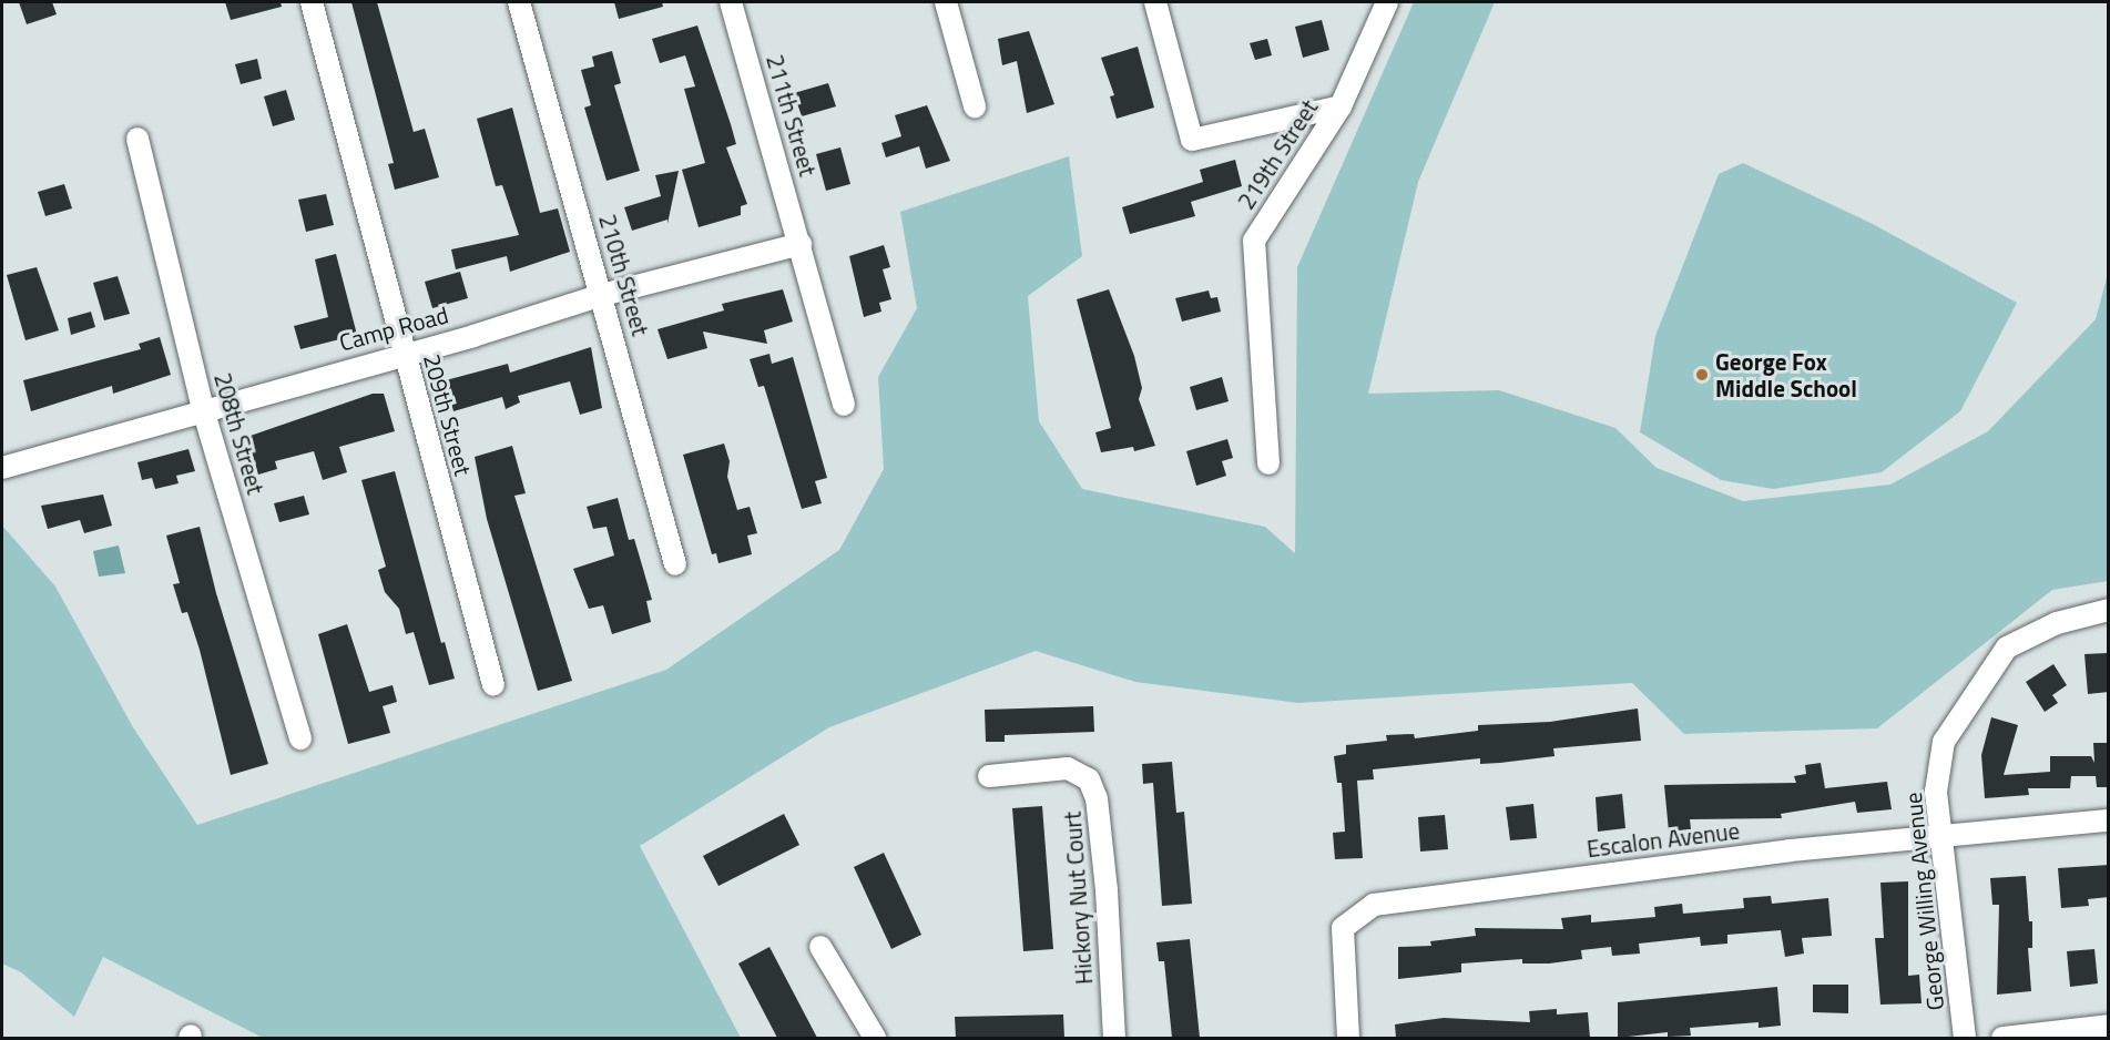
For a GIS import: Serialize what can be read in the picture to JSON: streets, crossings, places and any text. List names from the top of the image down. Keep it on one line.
{"streets":{"street":["211th Street","219th Street","210th Street","Camp Road","209th Street","208th Street","Escalon Avenue","Hickory Nut Court","George Willing Avenue"]},"crossings":[["211th Street","Camp Road"],["210th Street","Camp Road"],["Camp Road","209th Street"],["Camp Road","208th Street"],["Escalon Avenue","George Willing Avenue"]],"places":["George Fox Middle School"]}
